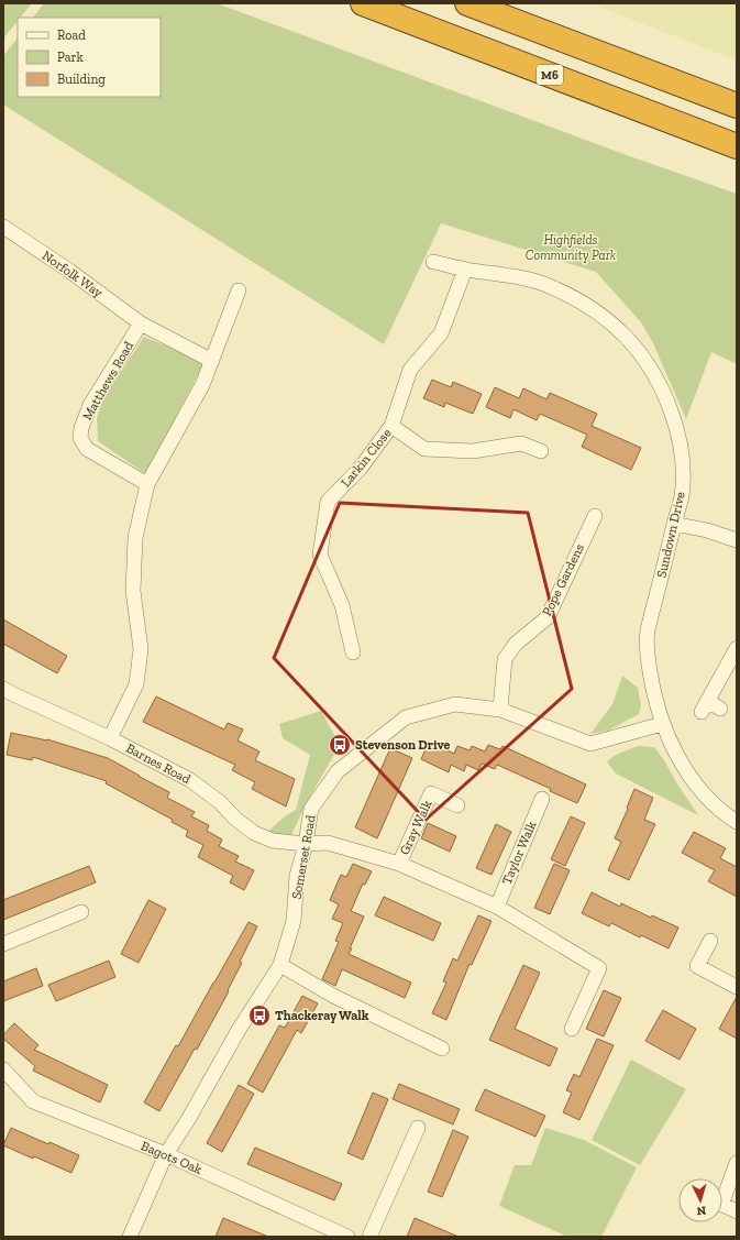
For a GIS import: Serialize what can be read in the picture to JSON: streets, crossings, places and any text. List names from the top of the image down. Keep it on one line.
{"streets":{"highway":["M6"],"street":["Norfolk Way","Matthews Road","Larkin Close","Sundown Drive","Pope Gardens","Barnes Road","Gray Walk","Taylor Walk","Somerset Road","Bagots Oak"]},"crossings":[["Norfolk Way","Matthews Road"],["Larkin Close","Sundown Drive"],["Sundown Drive","Somerset Road"],["Pope Gardens","Somerset Road"],["Barnes Road","Somerset Road"],["Somerset Road","Bagots Oak"]],"parks":["Highfields Community Park"],"places":{"bus stop":["Stevenson Drive","Thackeray Walk"]},"legend":["Road","Park","Building"],"north":"bottom"}
